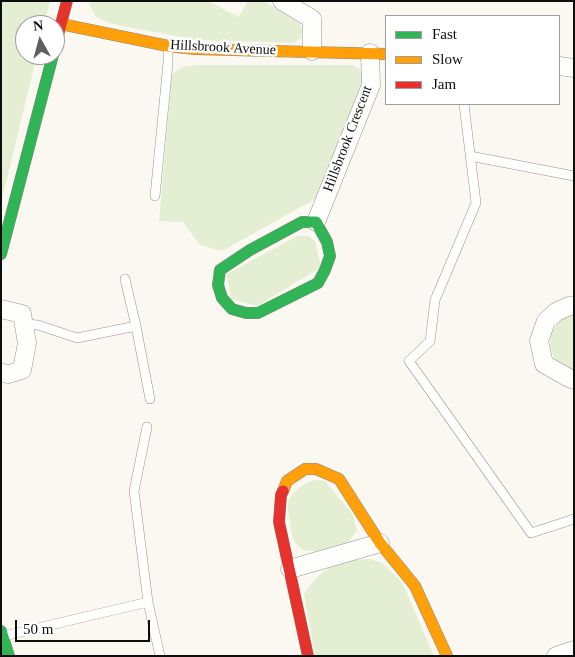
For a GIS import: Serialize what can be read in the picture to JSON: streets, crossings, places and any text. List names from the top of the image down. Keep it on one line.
{"streets":{"street":["Hillsbrook Avenue","Hillsbrook Crescent"]},"crossings":[["Hillsbrook Avenue","Hillsbrook Crescent"]],"legend":["Fast","Slow","Jam"],"scale_bar":"50 m","north":"top"}
